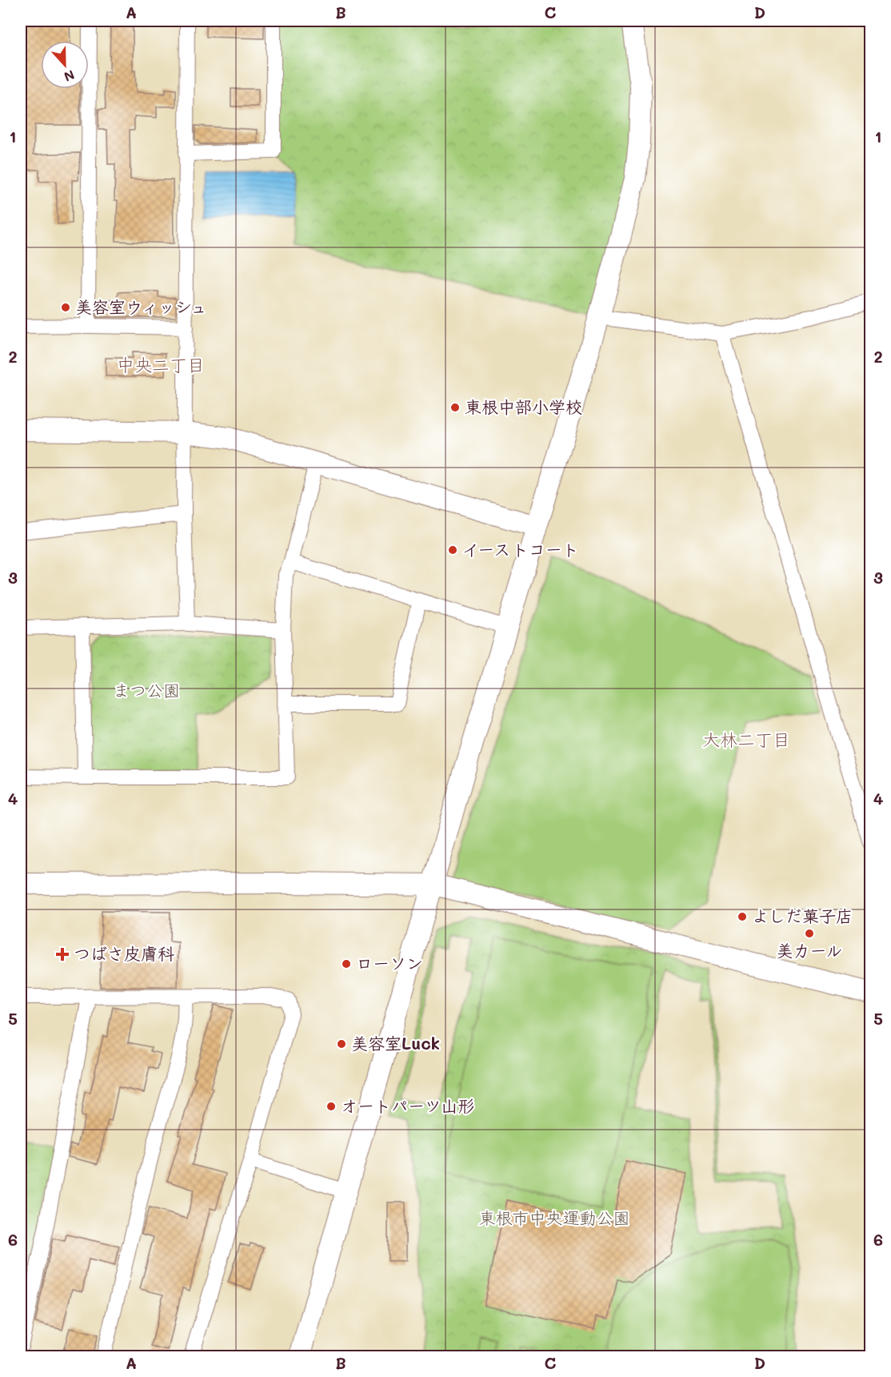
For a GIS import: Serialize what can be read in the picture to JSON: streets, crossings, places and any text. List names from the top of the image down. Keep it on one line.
{"districts":["中央二丁目","大林二丁目"],"parks":["まつ公園","東根市中央運動公園"],"places":{"other":["美容室ウィッシュ","東根中部小学校","イーストコート","よしだ菓子店","美カール","ローソン","美容室Luck","オートパーツ山形"],"health":["つばさ皮膚科"]},"north":"bottom","grid":{"columns":["A","B","C","D"],"rows":["1","2","3","4","5","6"]}}
